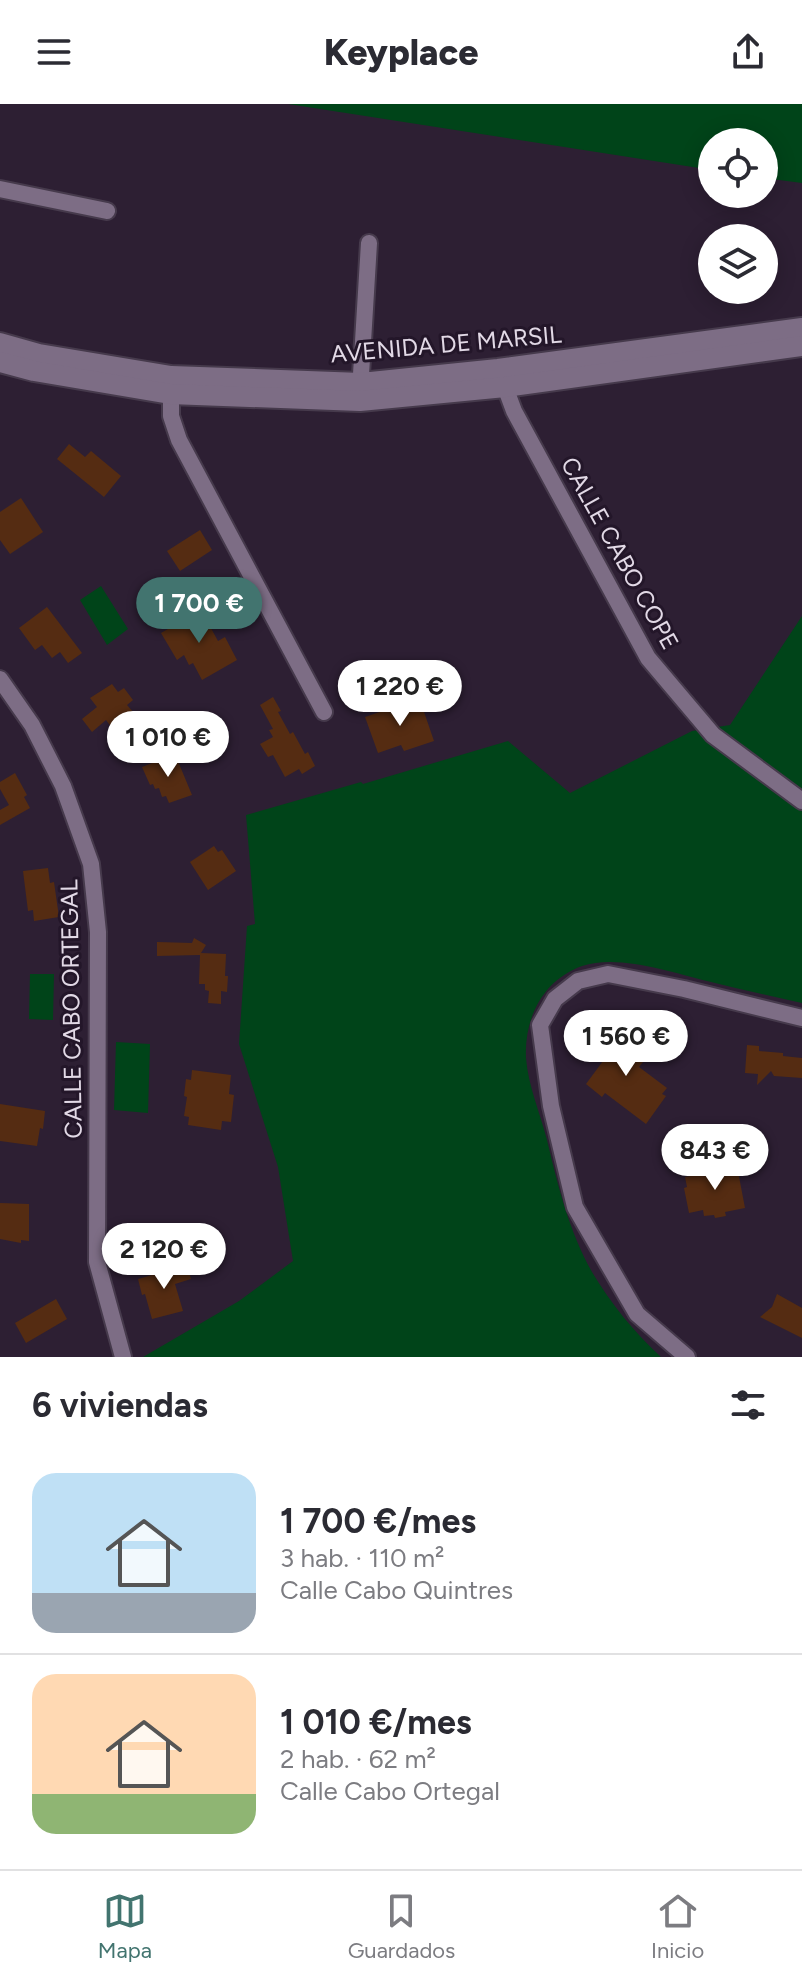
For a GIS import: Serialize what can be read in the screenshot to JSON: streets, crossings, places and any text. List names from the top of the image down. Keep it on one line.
{"streets":{"street":["AVENIDA DE MARSIL","CALLE CABO COPE","CALLE CABO ORTEGAL"]},"crossings":[["AVENIDA DE MARSIL","CALLE CABO COPE"]],"page":{"header":"Keyplace","price":["1 700 €","1 220 €","1 010 €","1 560 €","843 €","2 120 €"],"heading":"6 viviendas","list":[{"name":"1 700 €/mes","note":"3 hab. · 110 m² · Calle Cabo Quintres"},{"name":"1 010 €/mes","note":"2 hab. · 62 m² · Calle Cabo Ortegal"}],"tabs":["Mapa","Guardados","Inicio"]}}
